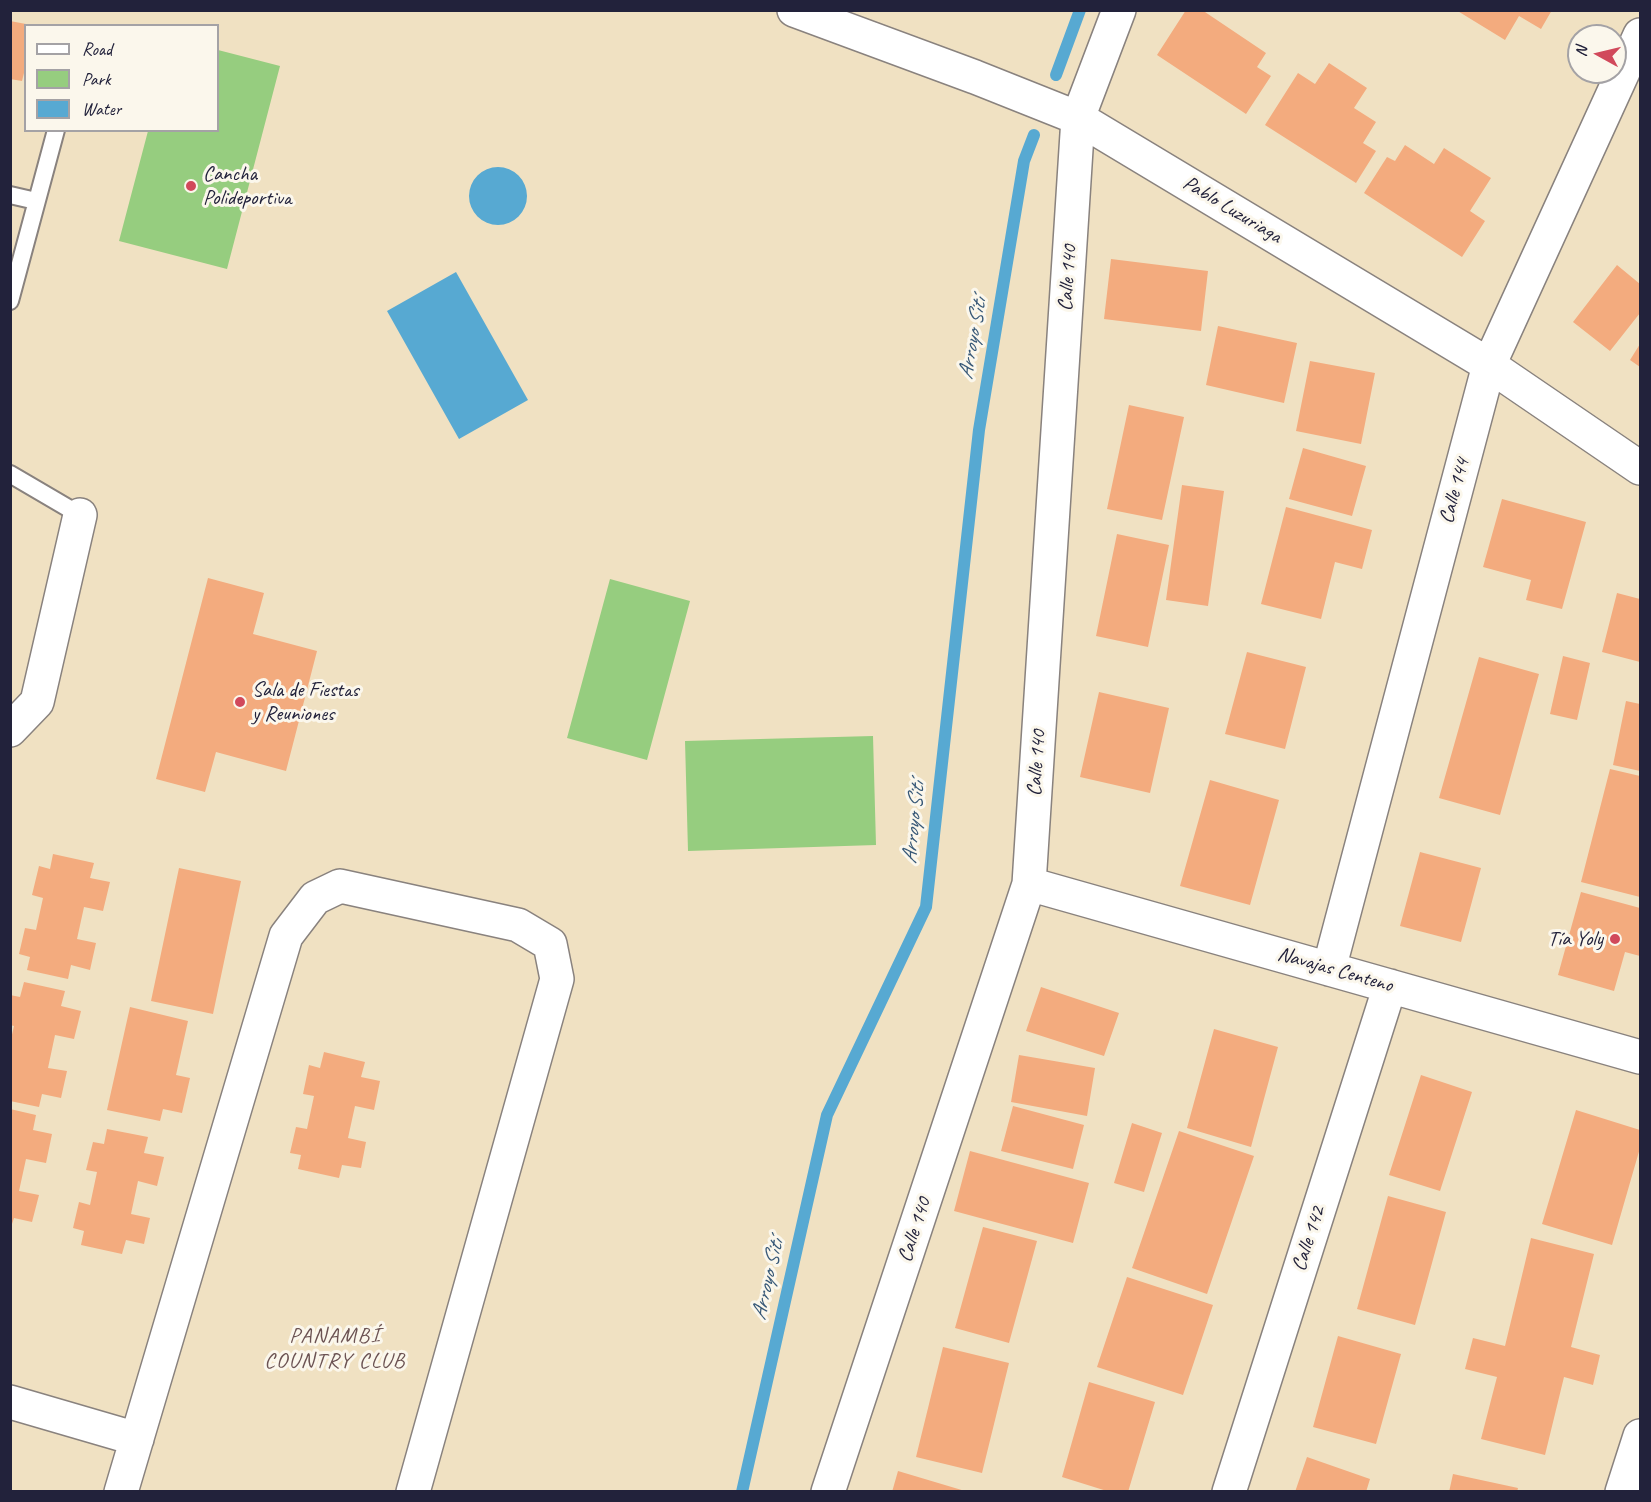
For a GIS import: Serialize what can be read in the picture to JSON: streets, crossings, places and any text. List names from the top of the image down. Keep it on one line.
{"streets":{"street":["Pablo Luzuriaga","Calle 140","Calle 144","Navajas Centeno","Calle 142"]},"crossings":[["Pablo Luzuriaga","Calle 140"],["Pablo Luzuriaga","Calle 144"],["Calle 140","Navajas Centeno"],["Calle 144","Navajas Centeno"],["Navajas Centeno","Calle 142"]],"districts":["PANAMBÍ COUNTRY CLUB"],"water":["Arroyo Sití"],"places":["Cancha Polideportiva","Sala de Fiestas y Reuniones","Tía Yoly"],"legend":["Road","Park","Water"],"north":"left"}
